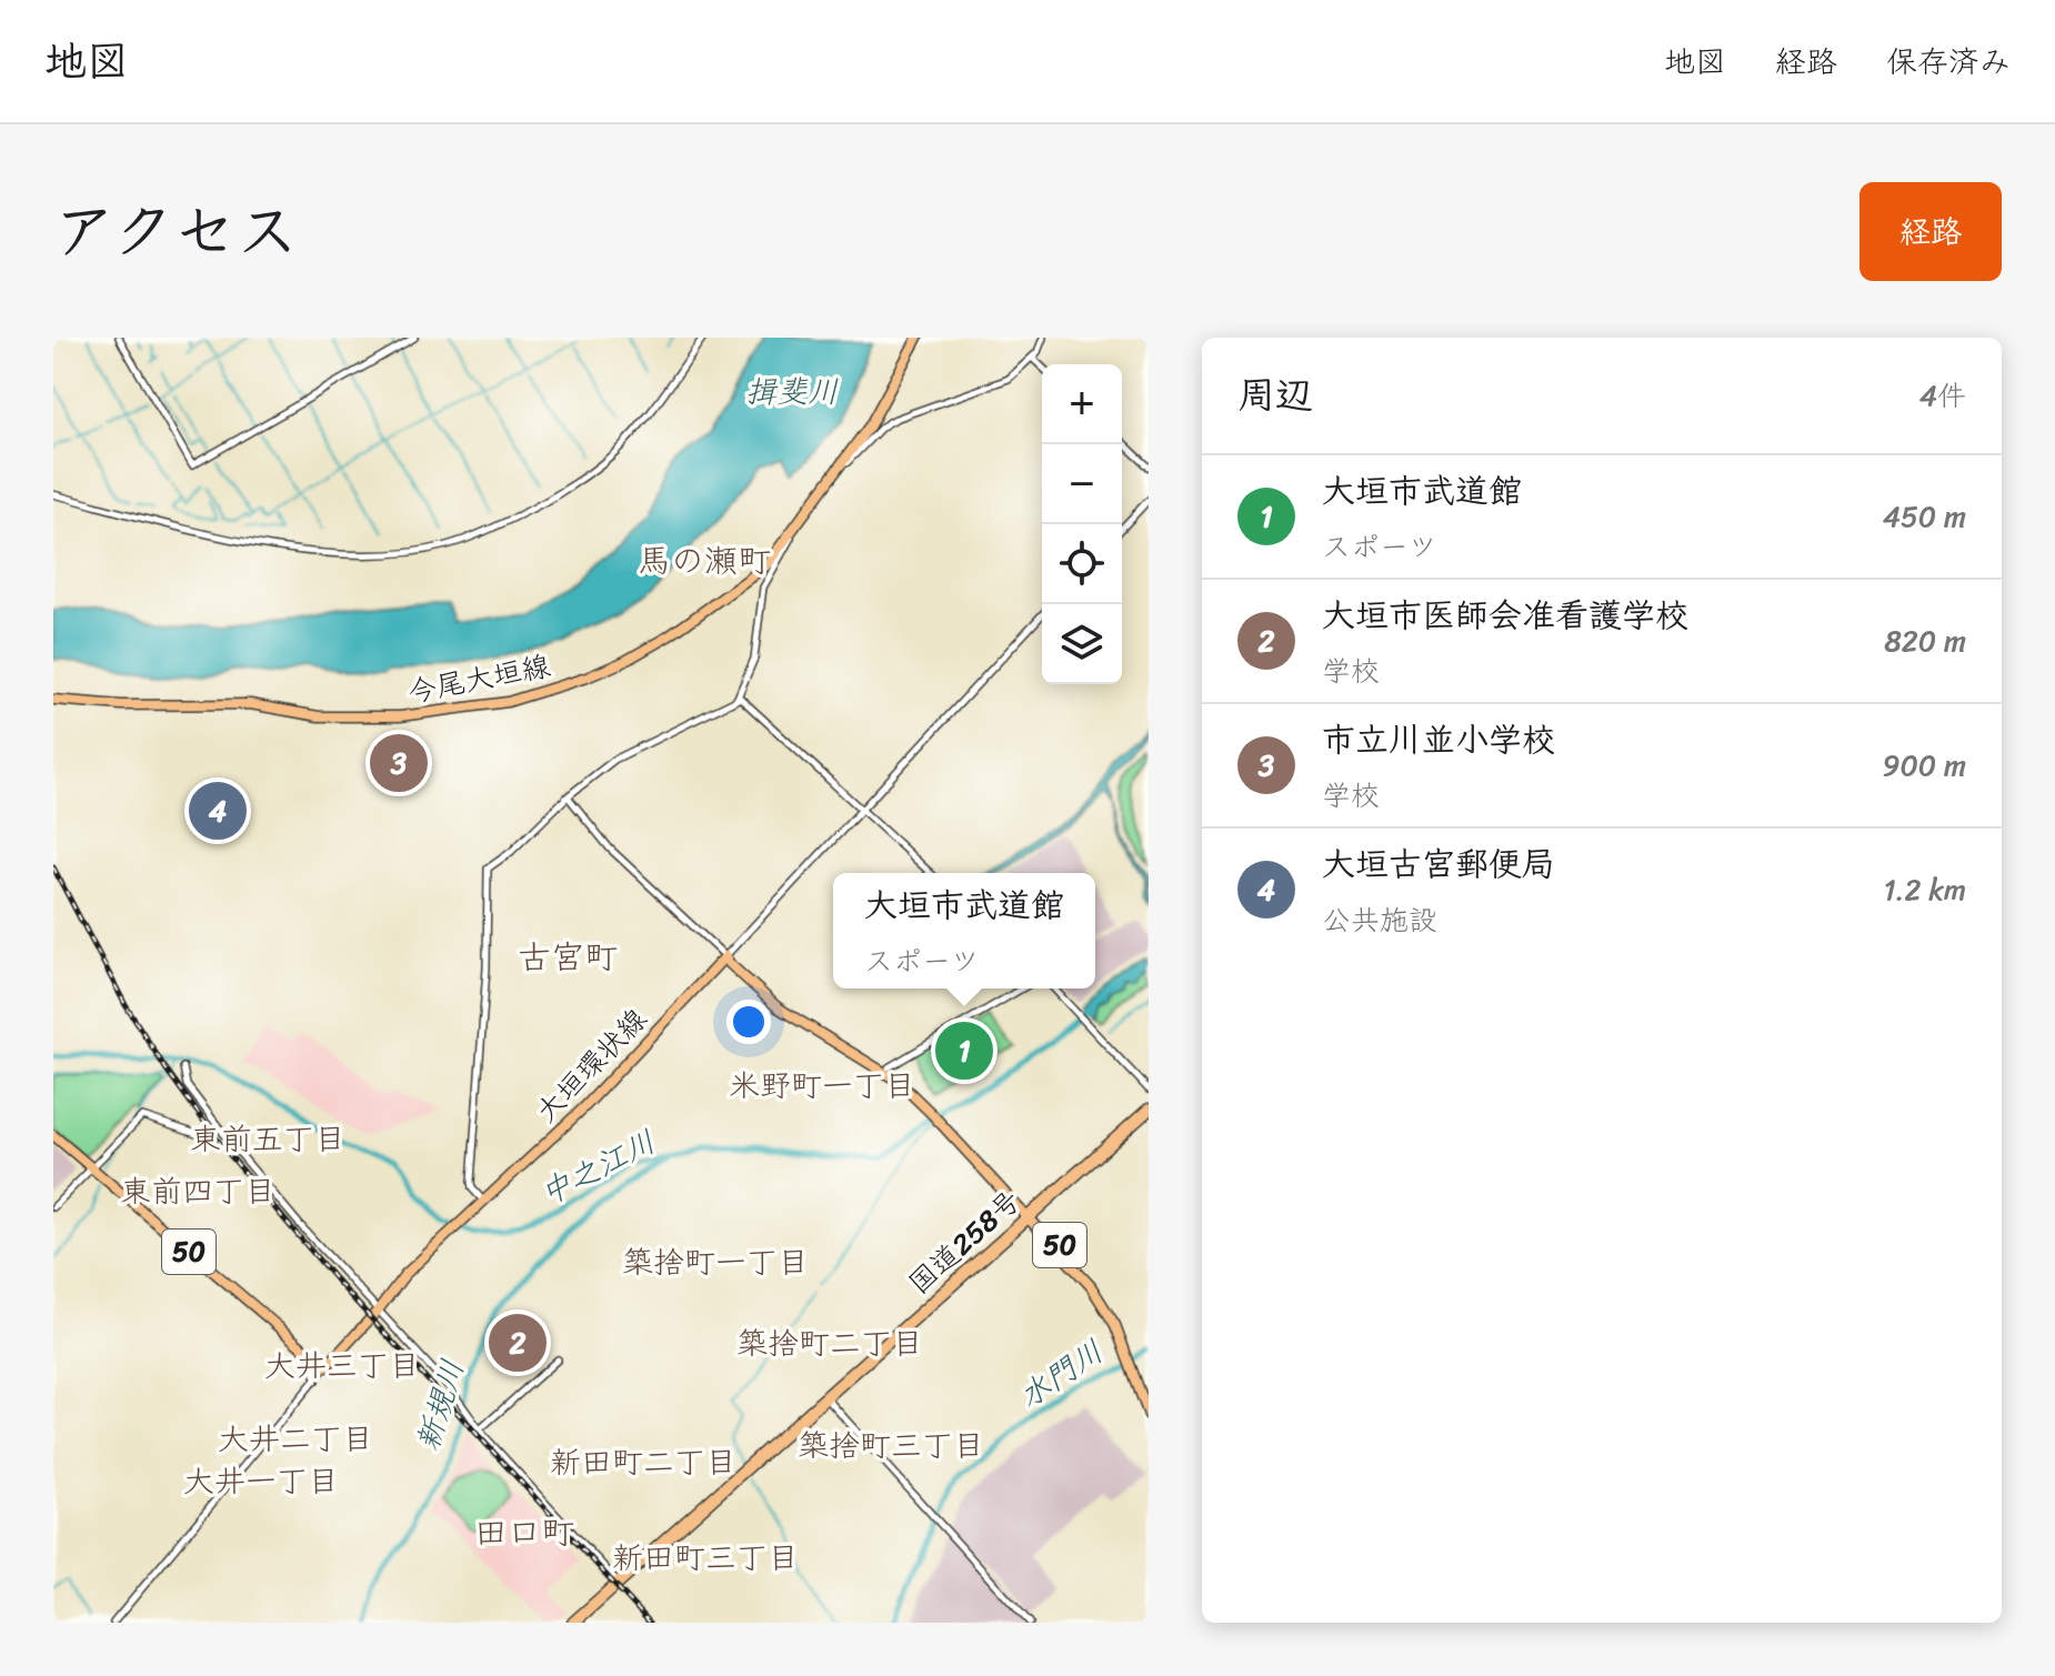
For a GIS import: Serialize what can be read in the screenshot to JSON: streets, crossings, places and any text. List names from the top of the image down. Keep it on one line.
{"streets":{"highway":["国道258号"],"main road":["今尾大垣線","大垣環状線","50"]},"crossings":[["大垣環状線","50"],["国道258号","50"]],"districts":["馬の瀬町","古宮町","米野町一丁目","東前五丁目","東前四丁目","築捨町一丁目","築捨町二丁目","大井三丁目","大井二丁目","築捨町三丁目","新田町二丁目","大井一丁目","田口町","新田町三丁目"],"water":["揖斐川","中之江川","水門川","新規川"],"page":{"header":"地図","nav":["地図","経路","保存済み"],"title":"アクセス","buttons":"経路","heading":["周辺","4件"],"map_buttons":["+","−"],"list":[{"mark":"1","name":"大垣市武道館","note":"スポーツ","value":"450 m"},{"mark":"2","name":"大垣市医師会准看護学校","note":"学校","value":"820 m"},{"mark":"3","name":"市立川並小学校","note":"学校","value":"900 m"},{"mark":"4","name":"大垣古宮郵便局","note":"公共施設","value":"1.2 km"}],"pins":["3","4","1","2"],"popup":["大垣市武道館","スポーツ"]}}
